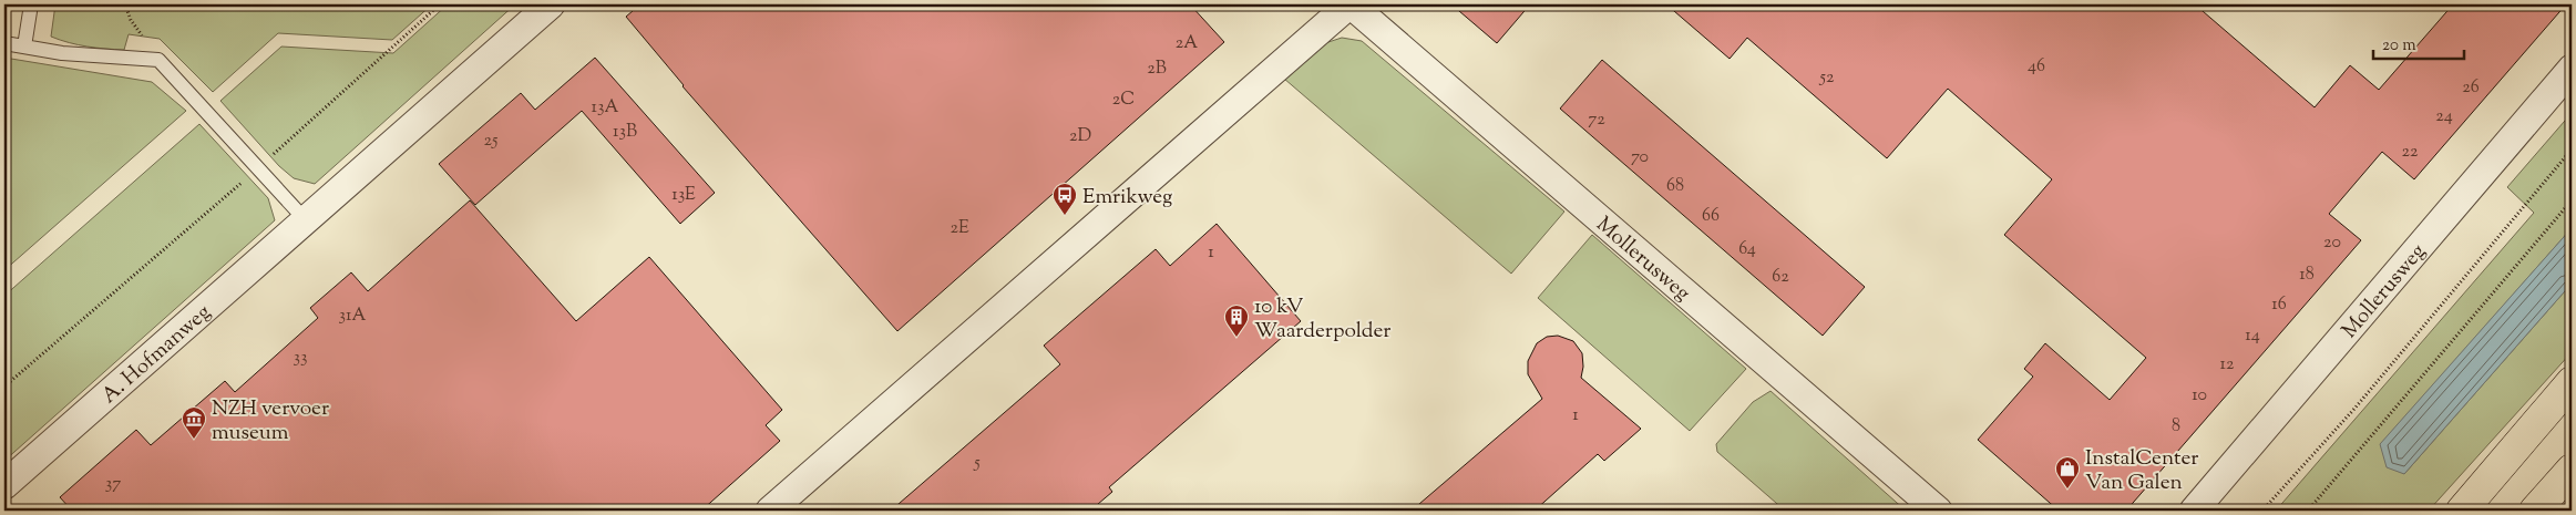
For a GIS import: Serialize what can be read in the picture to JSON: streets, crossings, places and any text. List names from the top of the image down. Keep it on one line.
{"streets":{"street":["Mollerusweg","A. Hofmanweg"]},"places":{"bus stop":["Emrikweg"],"building":["10 kV Waarderpolder"],"museum":["NZH vervoer museum"],"shop":["InstalCenter Van Galen"]},"house_numbers":["2A","46","2B","52","26","2C","13A","24","72","13B","2D","25","22","70","68","13E","66","2E","20","64","1","18","62","16","31A","14","33","12","10","1","8","5","37"],"scale_bar":"20 m"}
